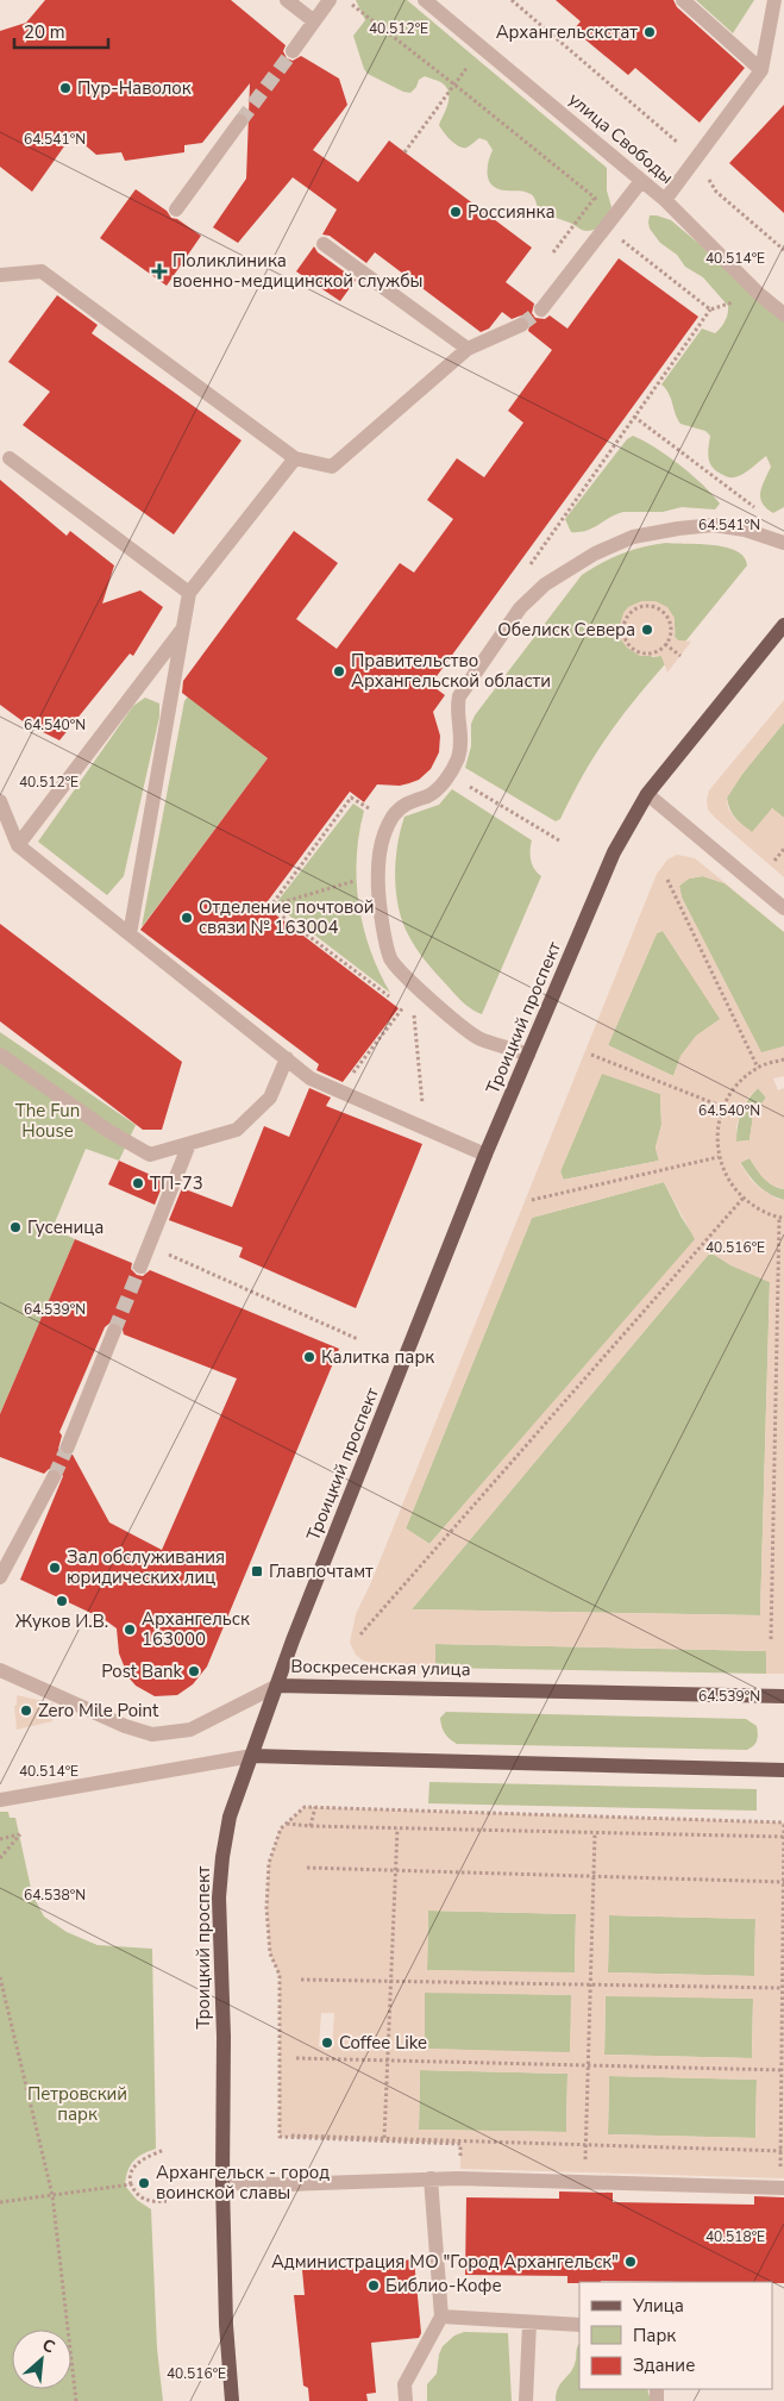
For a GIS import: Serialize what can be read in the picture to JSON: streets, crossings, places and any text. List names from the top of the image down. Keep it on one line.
{"streets":{"main road":["Троицкий проспект","Воскресенская улица"],"street":["улица Свободы"]},"crossings":[["Троицкий проспект","Воскресенская улица"]],"parks":["The Fun House","Петровский парк"],"places":{"other":["Архангельскстат","Пур-Наволок","Россиянка","Обелиск Севера","Правительство Архангельской области","Отделение почтовой связи № 163004","ТП-73","Гусеница","Калитка парк","Зал обслуживания юридических лиц","Жуков И.В.","Архангельск 163000","Post Bank","Zero Mile Point","Coffee Like","Архангельск - город воинской славы","Администрация МО \"Город Архангельск\"","Библио-Кофе"],"health":["Поликлиника военно-медицинской службы"],"transit":["Главпочтамт"]},"legend":["Улица","Парк","Здание"],"scale_bar":"20 m","north":"top right","coordinates":["40.512°E","64.541°N","40.514°E","64.540°N","40.516°E","64.539°N","64.538°N","40.518°E"]}
